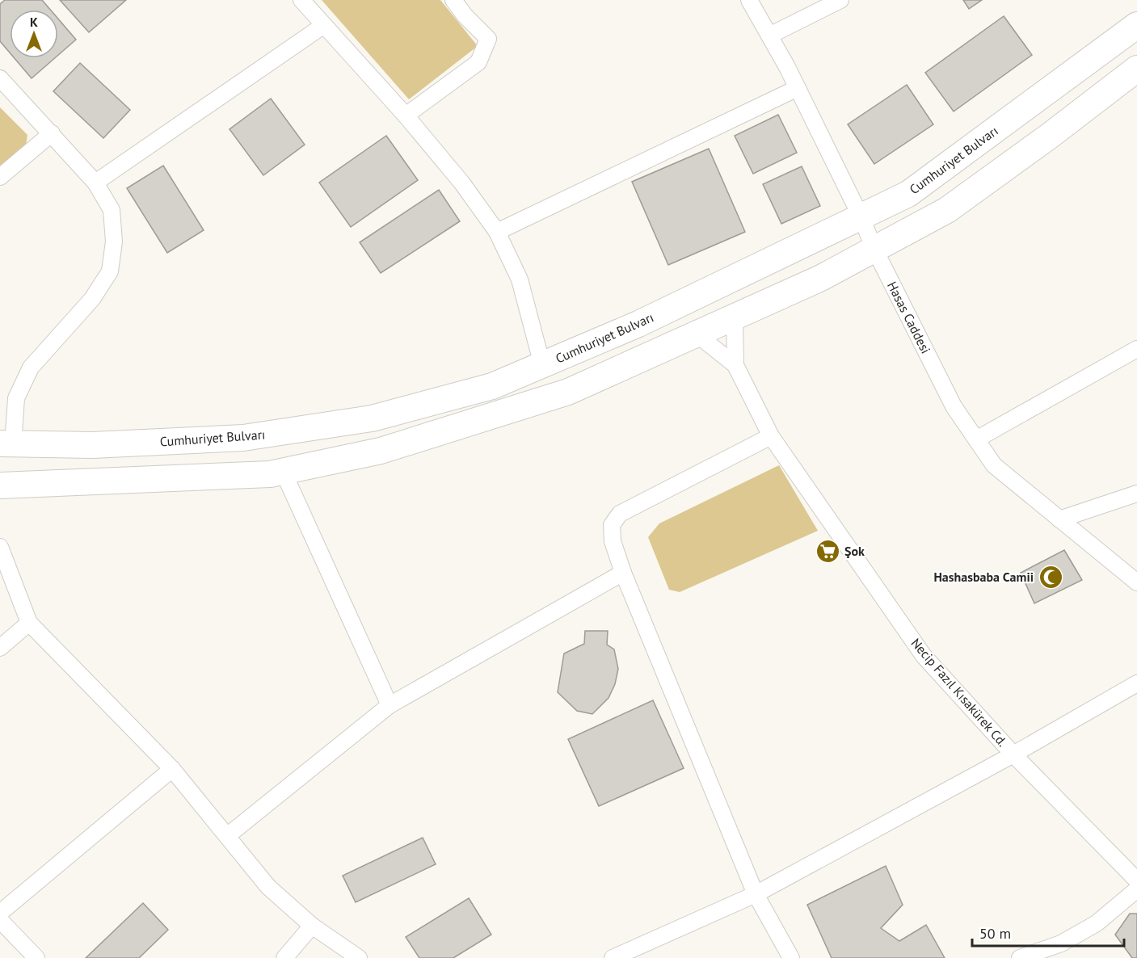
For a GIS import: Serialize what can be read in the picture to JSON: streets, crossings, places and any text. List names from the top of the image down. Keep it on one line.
{"streets":{"main road":["Cumhuriyet Bulvarı"],"street":["Hasas Caddesi","Necip Fazıl Kısakürek Cd."]},"crossings":[["Cumhuriyet Bulvarı","Hasas Caddesi"]],"places":{"supermarket":["Şok"],"mosque":["Hashasbaba Camii"]},"scale_bar":"50 m","north":"top"}
